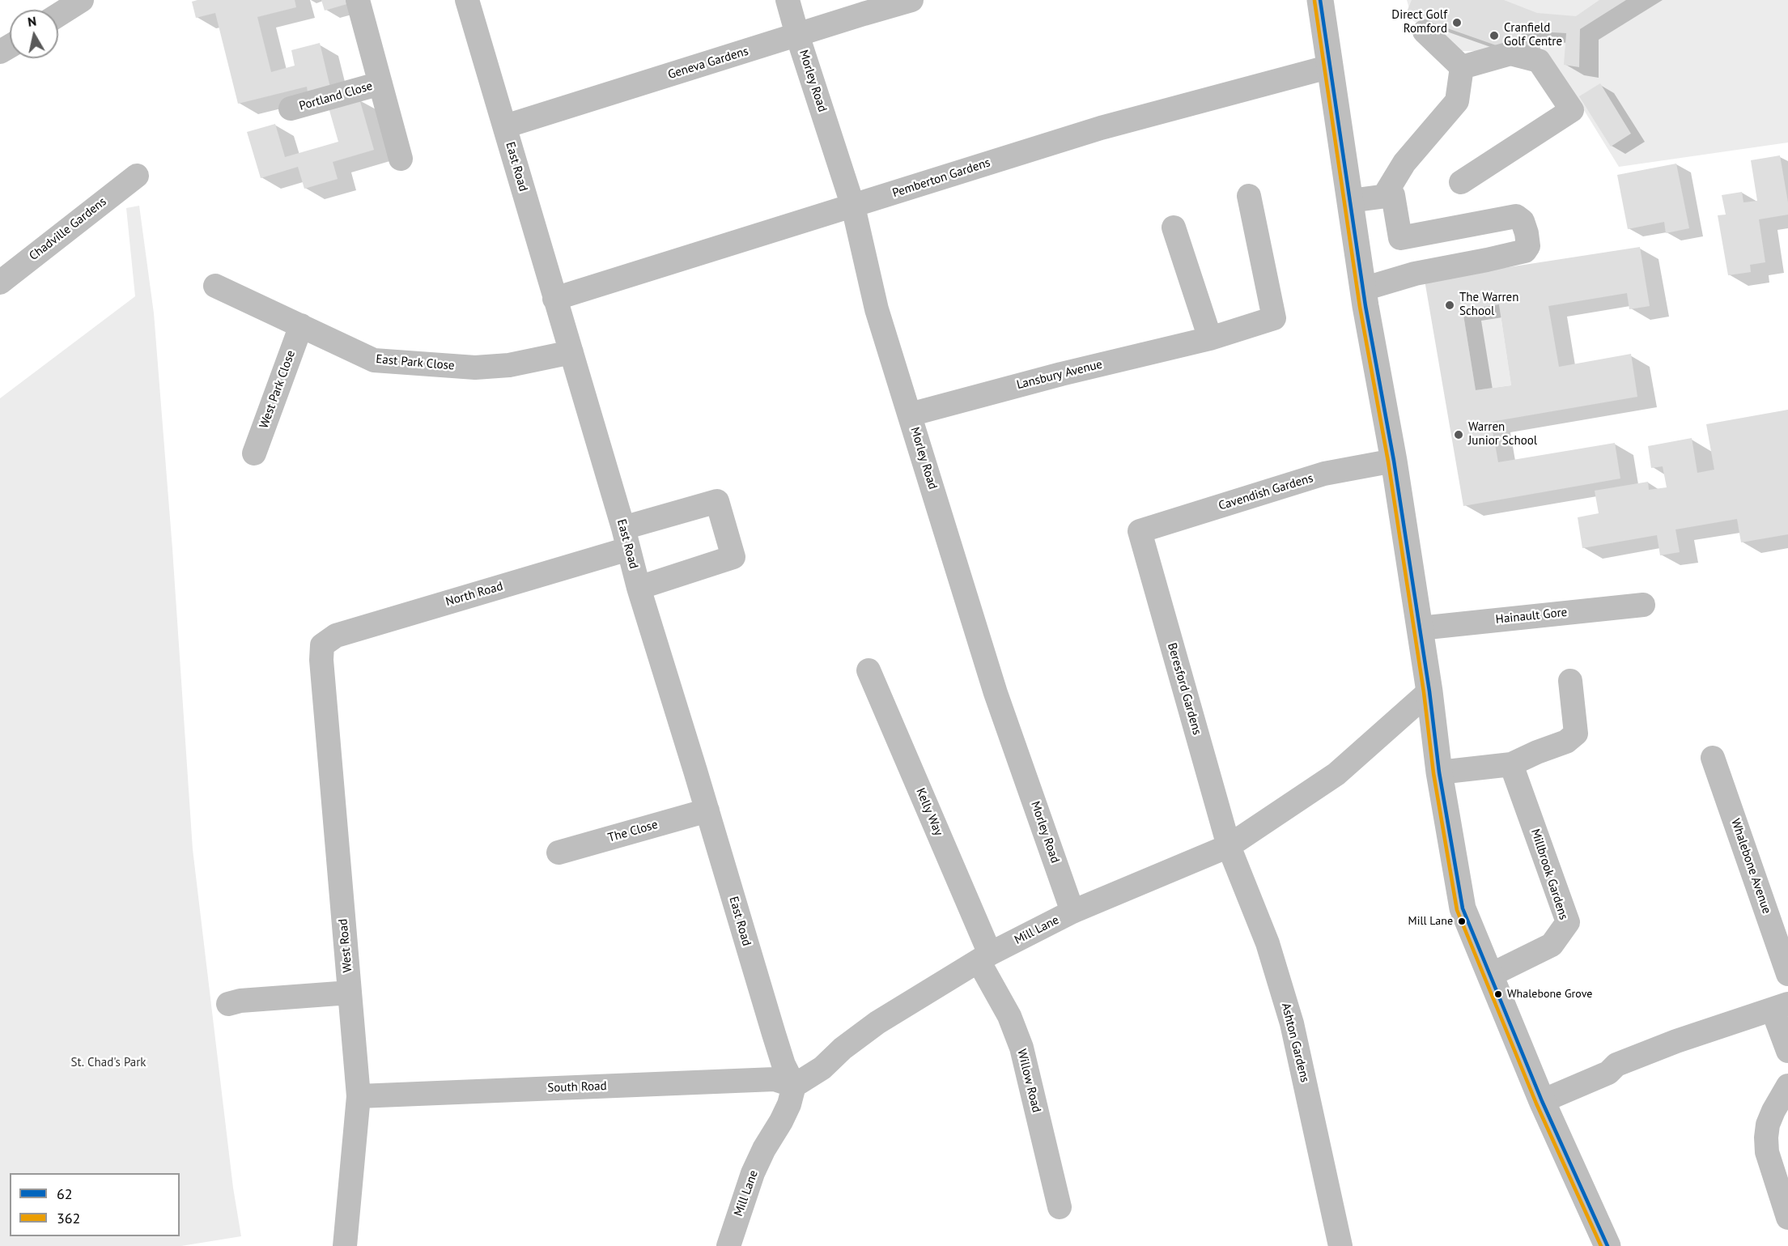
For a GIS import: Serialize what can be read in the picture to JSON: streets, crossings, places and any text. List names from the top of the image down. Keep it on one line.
{"streets":{"street":["Geneva Gardens","Morley Road","Portland Close","East Road","Pemberton Gardens","Chadville Gardens","East Park Close","Lansbury Avenue","West Park Close","Cavendish Gardens","North Road","Hainault Gore","Beresford Gardens","Kelly Way","The Close","Whalebone Avenue","Millbrook Gardens","Mill Lane","West Road","Ashton Gardens","Willow Road","South Road"]},"crossings":[["Geneva Gardens","Morley Road"],["Geneva Gardens","East Road"],["Morley Road","Pemberton Gardens"],["Morley Road","Lansbury Avenue"],["Morley Road","Mill Lane"],["East Road","Pemberton Gardens"],["East Road","East Park Close"],["East Road","North Road"],["East Road","The Close"],["East Road","Mill Lane"],["East Road","South Road"],["East Park Close","West Park Close"],["Cavendish Gardens","Beresford Gardens"],["North Road","West Road"],["Beresford Gardens","Mill Lane"],["Beresford Gardens","Ashton Gardens"],["Kelly Way","Mill Lane"],["Kelly Way","Willow Road"],["Mill Lane","Ashton Gardens"],["Mill Lane","Willow Road"],["Mill Lane","South Road"],["West Road","South Road"]],"parks":["St. Chad's Park"],"places":["Direct Golf Romford","Cranfield Golf Centre","The Warren School","Warren Junior School","Mill Lane","Whalebone Grove"],"lines":["transit line 62","transit line 362"],"legend":["62","362"],"north":"top"}
